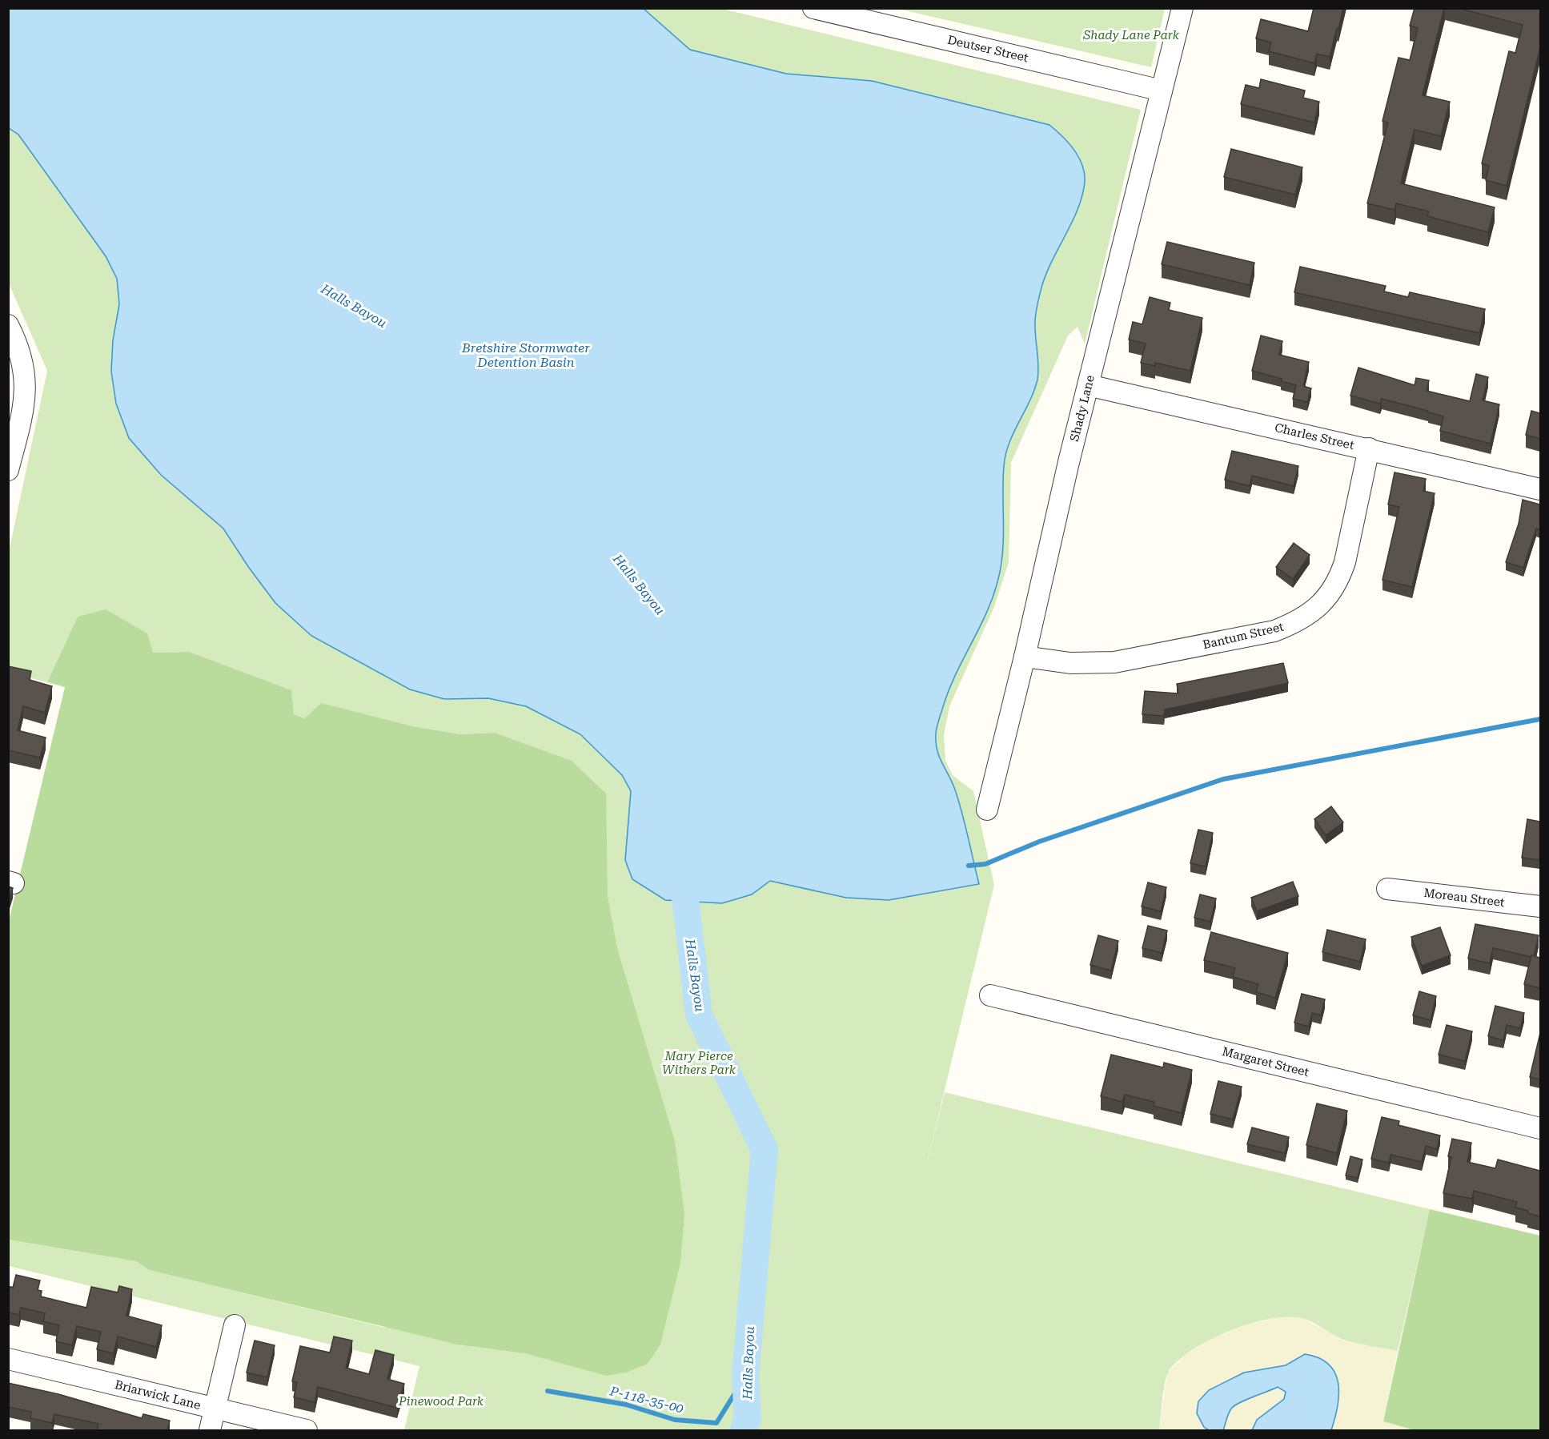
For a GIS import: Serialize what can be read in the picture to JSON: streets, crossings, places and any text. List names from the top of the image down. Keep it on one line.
{"streets":{"street":["Deutser Street","Shady Lane","Charles Street","Bantum Street","Moreau Street","Margaret Street","Briarwick Lane"]},"crossings":[["Deutser Street","Shady Lane"],["Shady Lane","Charles Street"],["Shady Lane","Bantum Street"],["Charles Street","Bantum Street"]],"water":["Halls Bayou","Bretshire Stormwater Detention Basin","P-118-35-00"],"parks":["Shady Lane Park","Mary Pierce Withers Park","Pinewood Park"]}
